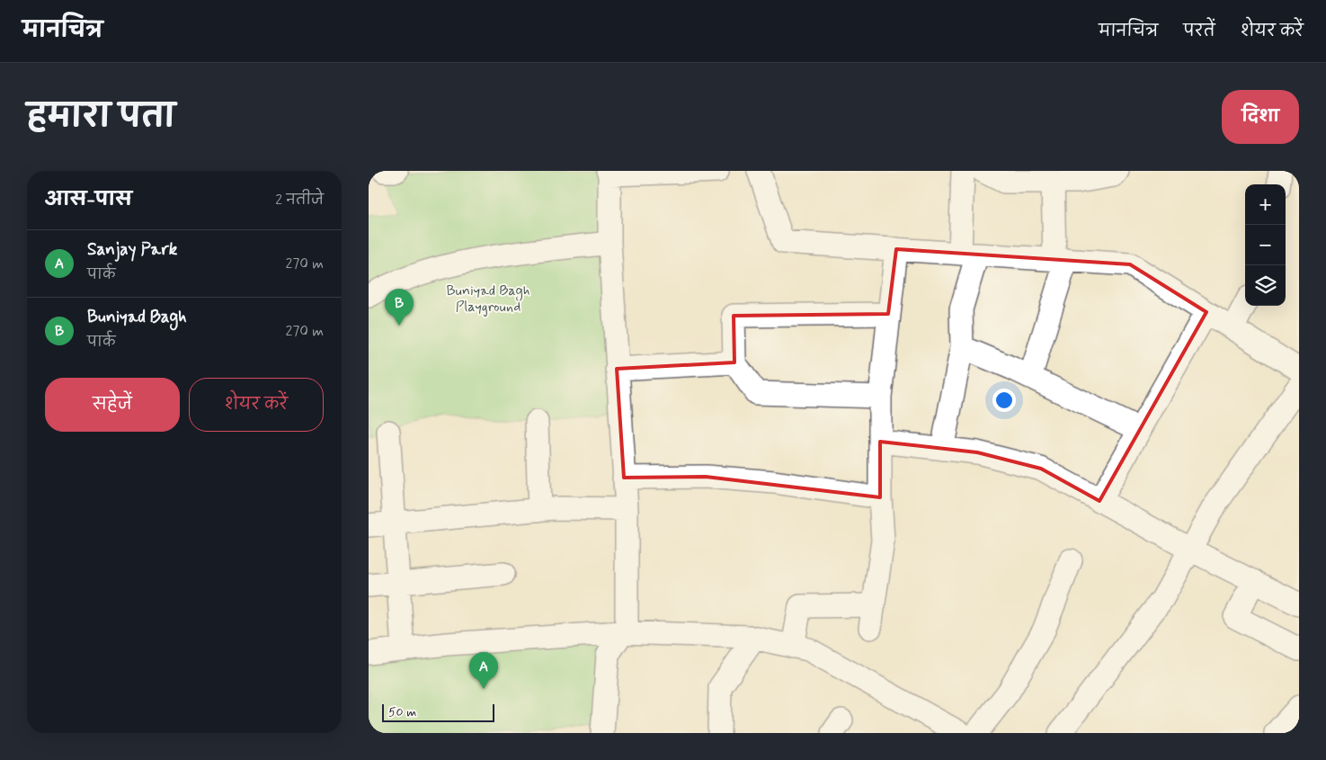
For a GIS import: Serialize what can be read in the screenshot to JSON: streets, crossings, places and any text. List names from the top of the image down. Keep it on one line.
{"parks":["Buniyad Bagh Playground"],"scale_bar":"50 m","page":{"header":"मानचित्र","nav":["मानचित्र","परतें","शेयर करें"],"title":"हमारा पता","buttons":["दिशा",["सहेजें","शेयर करें"]],"heading":["आस-पास","2 नतीजे"],"map_buttons":["+","−"],"list":[{"mark":"A","name":"Sanjay Park","note":"पार्क","value":"270 m"},{"mark":"B","name":"Buniyad Bagh","note":"पार्क","value":"270 m"}],"pins":["B","A"],"scale":"50 m"}}
